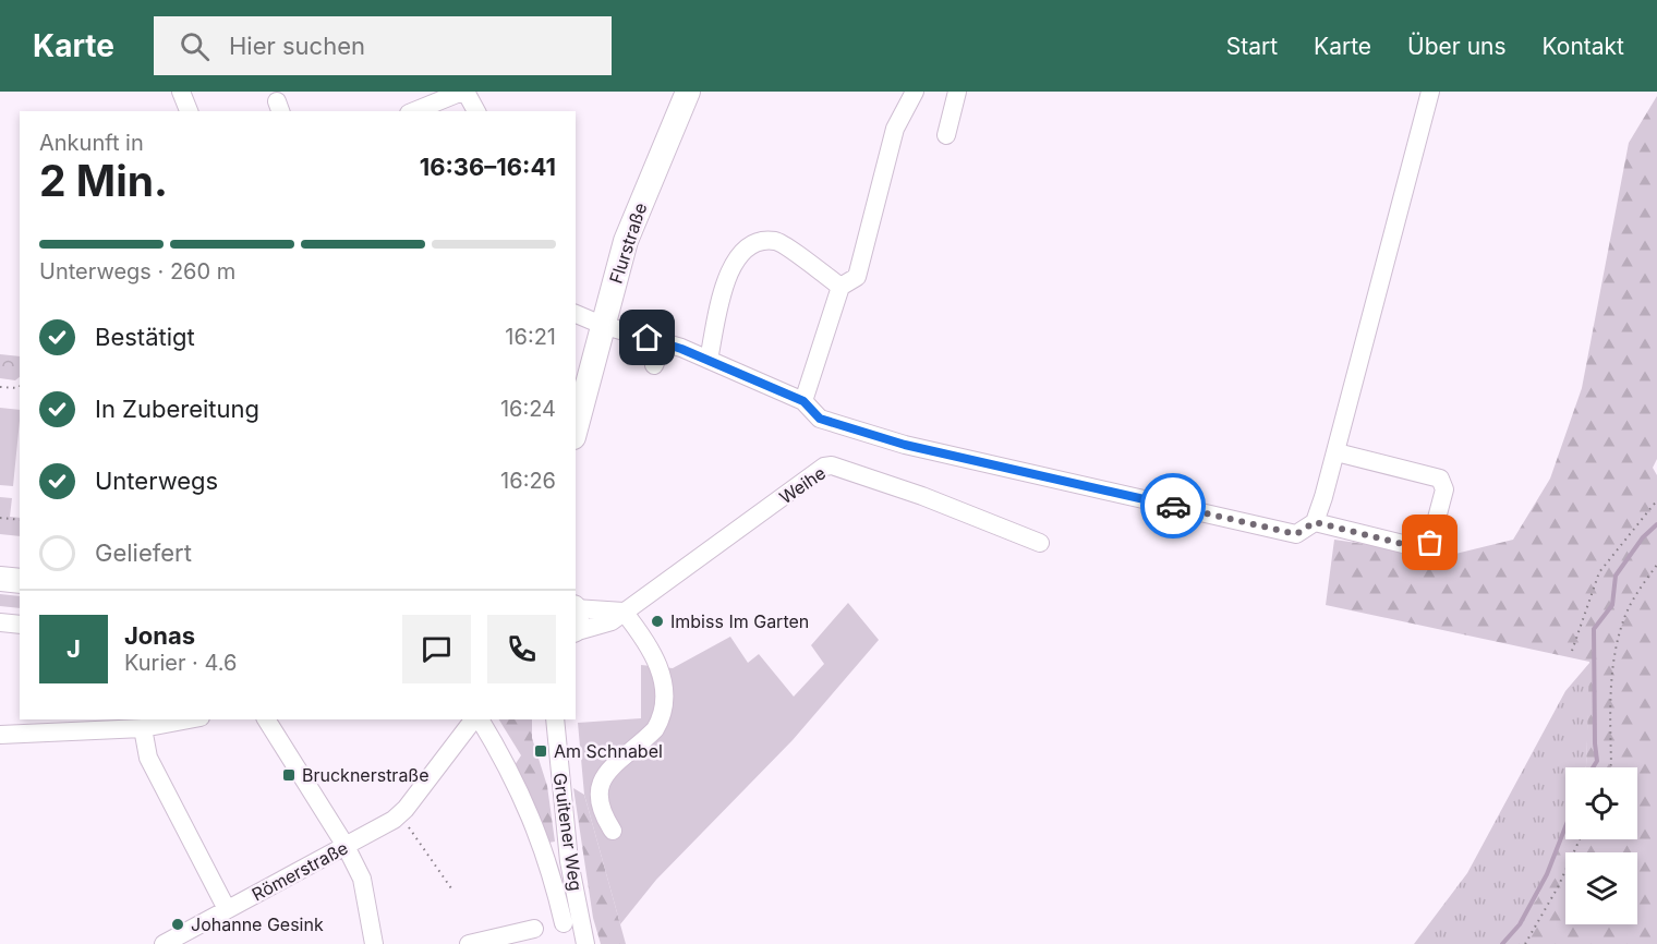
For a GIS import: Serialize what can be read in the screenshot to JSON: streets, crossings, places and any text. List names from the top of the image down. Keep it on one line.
{"streets":{"main road":["Flurstraße"],"street":["Weihe","Gruitener Weg","Römerstraße"]},"places":{"other":["Imbiss Im Garten","Johanne Gesink"],"transit":["Am Schnabel","Brucknerstraße"]},"page":{"header":"Karte","search":"Hier suchen","nav":["Start","Karte","Über uns","Kontakt"],"heading":["2 Min.","Ankunft in","16:36–16:41"],"panel":["Jonas","Kurier · 4.6"],"bar":"Unterwegs · 260 m","list":[["Bestätigt","16:21"],["In Zubereitung","16:24"],["Unterwegs","16:26"],"Geliefert"],"round":"J"}}
